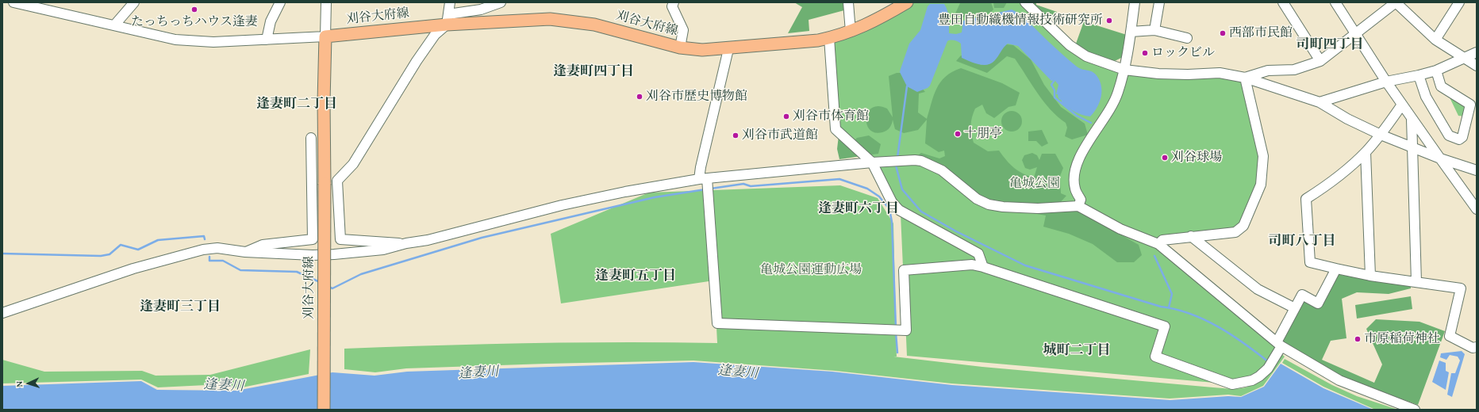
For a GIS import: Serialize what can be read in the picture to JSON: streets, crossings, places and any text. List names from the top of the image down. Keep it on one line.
{"streets":{"main road":["刈谷大府線"]},"districts":["司町四丁目","逢妻町四丁目","逢妻町二丁目","逢妻町六丁目","司町八丁目","逢妻町五丁目","逢妻町三丁目","城町二丁目"],"water":["逢妻川"],"parks":["亀城公園","亀城公園運動広場"],"places":["たっちっちハウス逢妻","豊田自動織機情報技術研究所","西部市民館","ロックビル","刈谷市歴史博物館","刈谷市体育館","十朋亭","刈谷市武道館","刈谷球場","市原稲荷神社"],"north":"left"}
